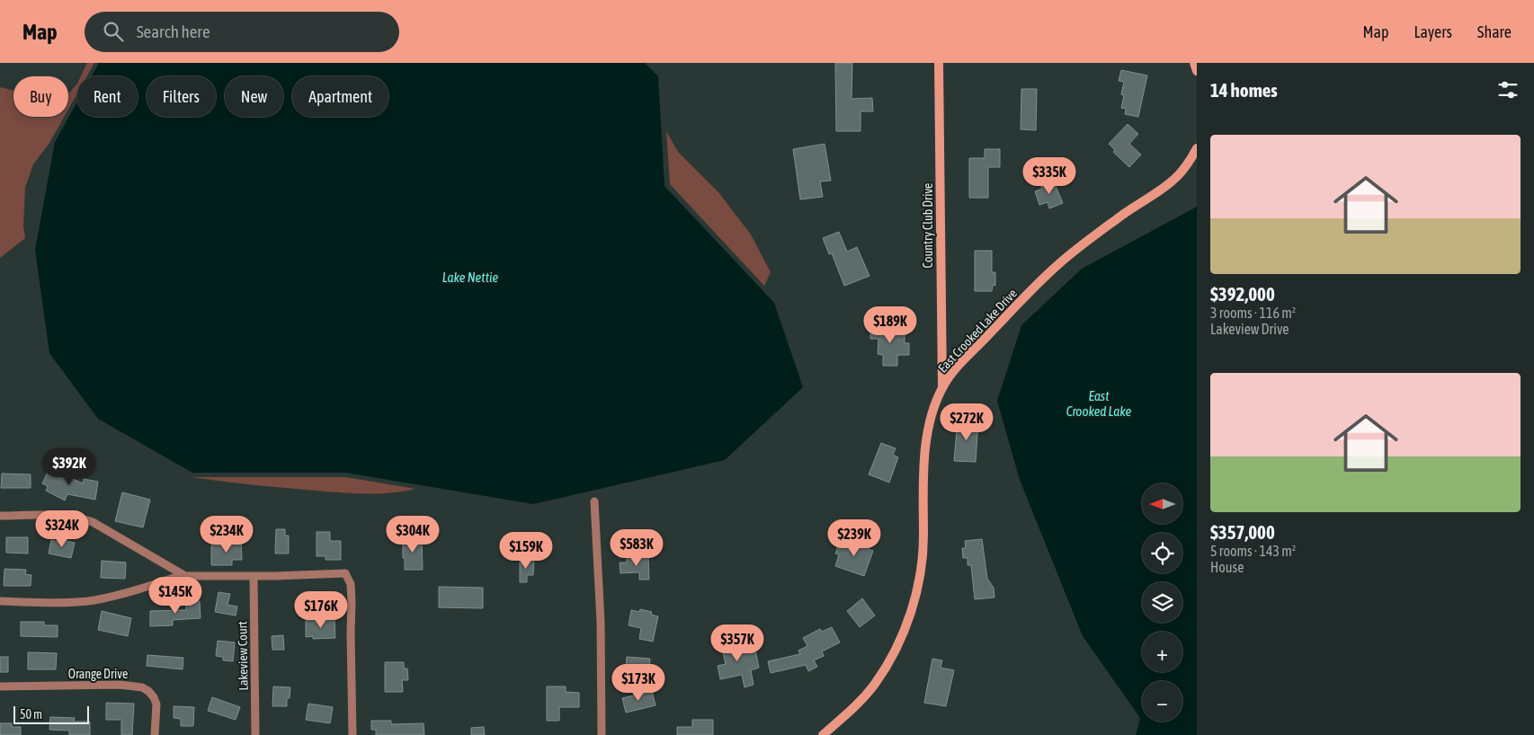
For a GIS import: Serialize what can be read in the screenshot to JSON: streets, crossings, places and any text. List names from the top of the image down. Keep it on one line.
{"streets":{"street":["Country Club Drive","East Crooked Lake Drive","Lakeview Court","Orange Drive"]},"crossings":[["Country Club Drive","East Crooked Lake Drive"]],"water":["Lake Nettie","East Crooked Lake"],"scale_bar":"50 m","north":"left","page":{"header":"Map","search":"Search here","nav":["Map","Layers","Share"],"heading":"14 homes","chip":["Buy","Rent","Filters","New","Apartment"],"list":[{"name":"$392,000","note":"3 rooms · 116 m² · Lakeview Drive"},{"name":"$357,000","note":"5 rooms · 143 m² · House"}],"price":["$335K","$189K","$272K","$392K","$324K","$234K","$304K","$239K","$583K","$159K","$145K","$176K","$357K","$173K"],"map_buttons":["+","−"],"scale":"50 m"}}
